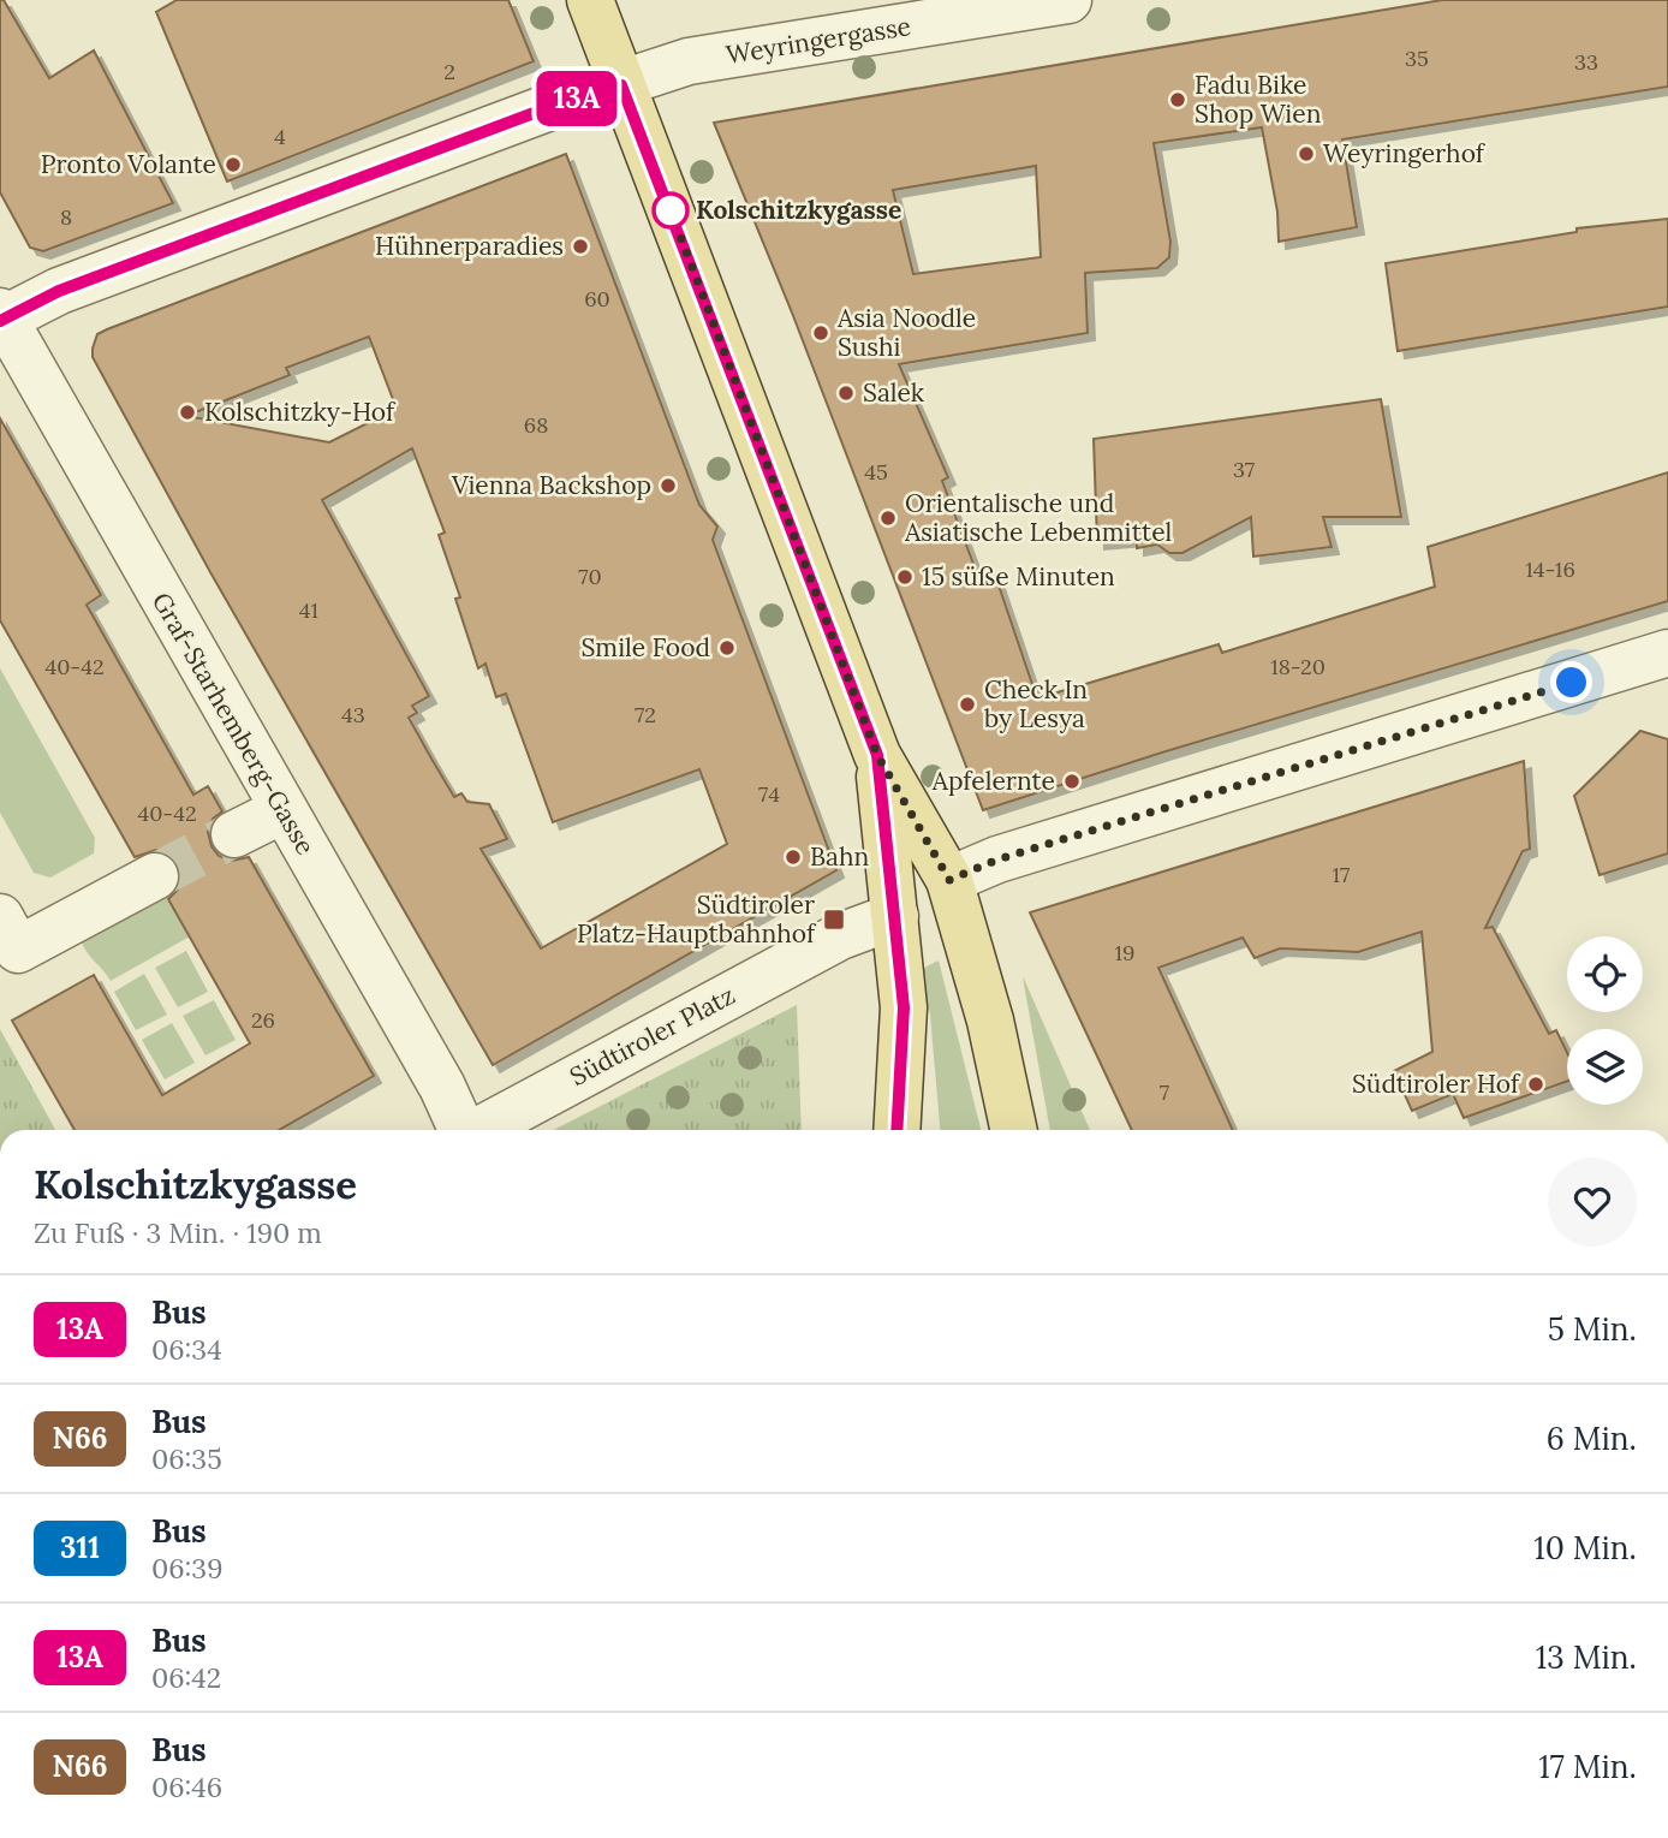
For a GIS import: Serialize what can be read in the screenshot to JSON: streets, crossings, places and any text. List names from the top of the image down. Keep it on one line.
{"streets":{"street":["Weyringergasse","Graf-Starhemberg-Gasse","Südtiroler Platz"]},"places":{"other":["Fadu Bike Shop Wien","Weyringerhof","Pronto Volante","Kolschitzkygasse","Hühnerparadies","Asia Noodle Sushi","Salek","Kolschitzky-Hof","Vienna Backshop","Orientalische und Asiatische Lebenmittel","15 süße Minuten","Smile Food","Check In by Lesya","Apfelernte","Bahn","Südtiroler Hof"],"transit":["Südtiroler Platz-Hauptbahnhof"]},"lines":["bus line 13A"],"house_numbers":["35","33","2","4","8","60","68","37","45","14-16","70","41","40-42","18-20","43","72","74","40-42","17","19","26","7"],"page":{"on_map":"13A","heading":["Kolschitzkygasse","Zu Fuß · 3 Min. · 190 m"],"list":[{"mark":"13A","name":"Bus","note":"06:34","value":"5 Min."},{"mark":"N66","name":"Bus","note":"06:35","value":"6 Min."},{"mark":"311","name":"Bus","note":"06:39","value":"10 Min."},{"mark":"13A","name":"Bus","note":"06:42","value":"13 Min."},{"mark":"N66","name":"Bus","note":"06:46","value":"17 Min."}]}}
